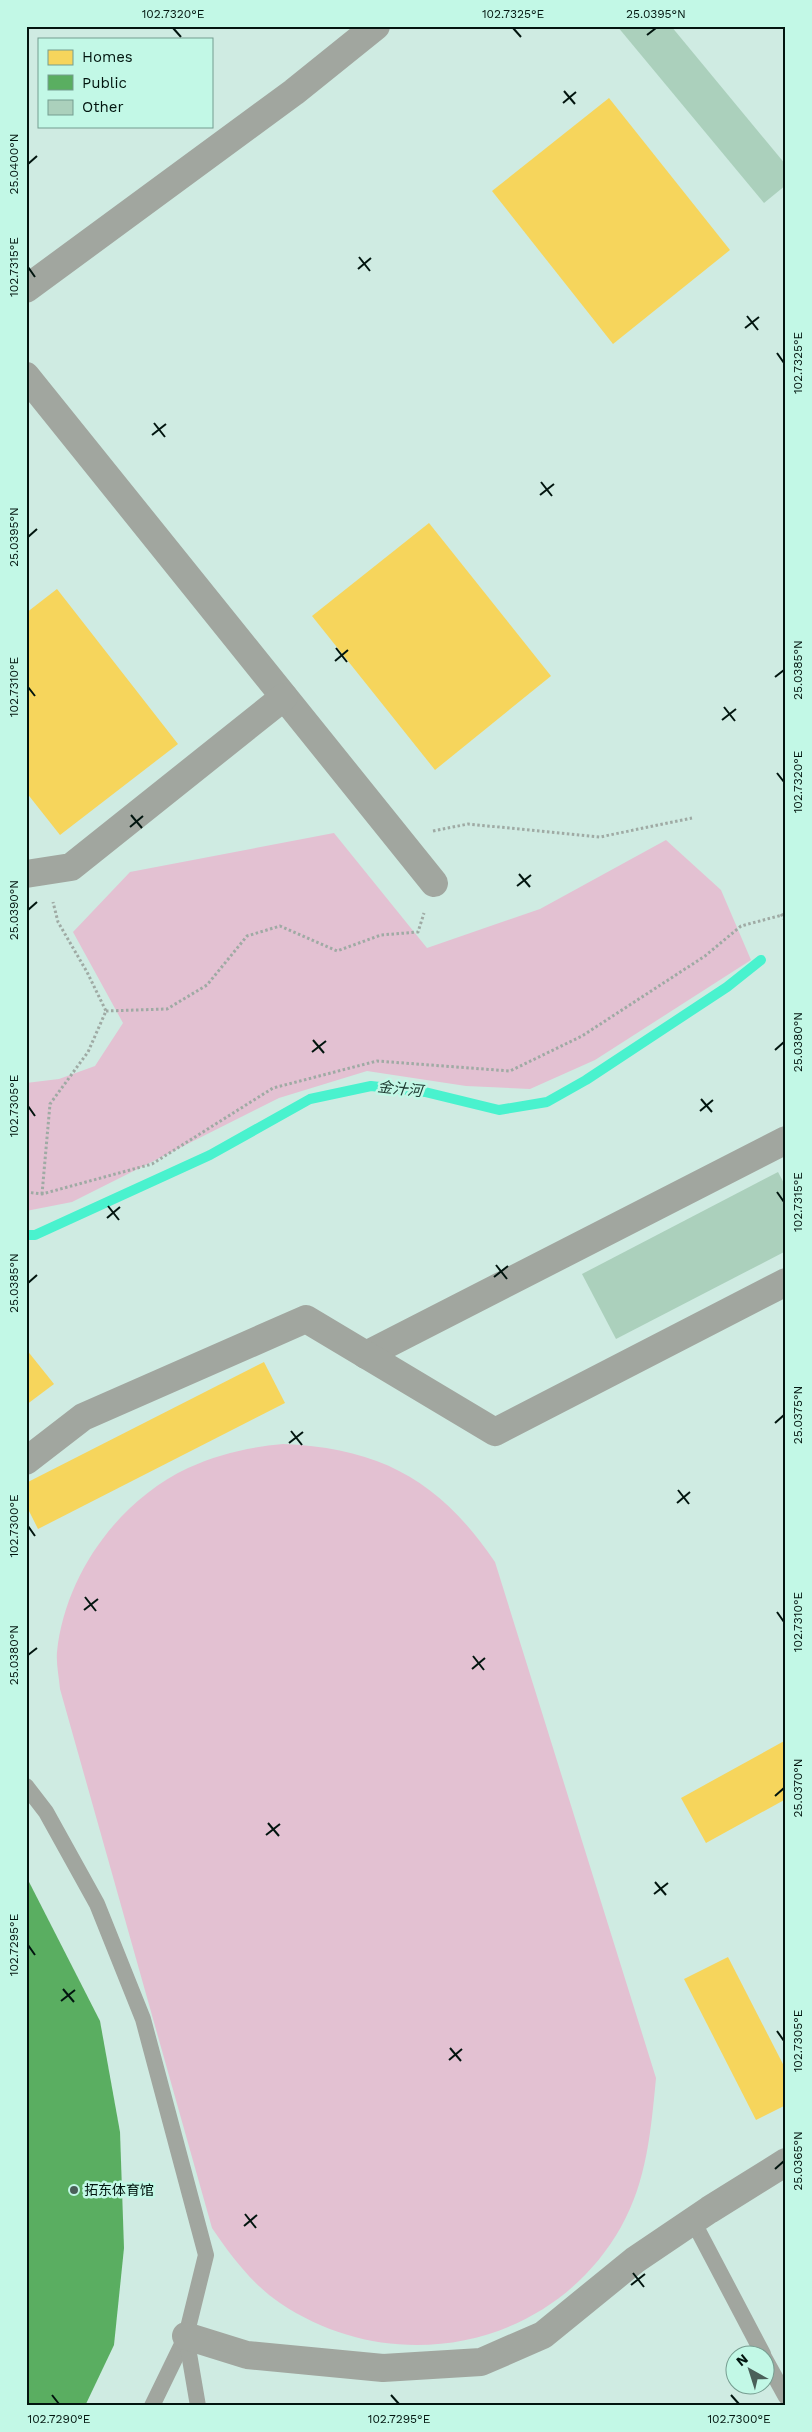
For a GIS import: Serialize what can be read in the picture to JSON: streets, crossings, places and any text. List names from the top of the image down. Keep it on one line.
{"water":["金汁河"],"places":["拓东体育馆"],"legend":["Homes","Public","Other"],"north":"top left","coordinates":["102.7320°E","102.7325°E","25.0395°N","25.0400°N","102.7315°E","25.0385°N","102.7310°E","25.0390°N","25.0380°N","102.7305°E","25.0375°N","102.7300°E","25.0370°N","102.7295°E","25.0365°N","102.7290°E"]}
